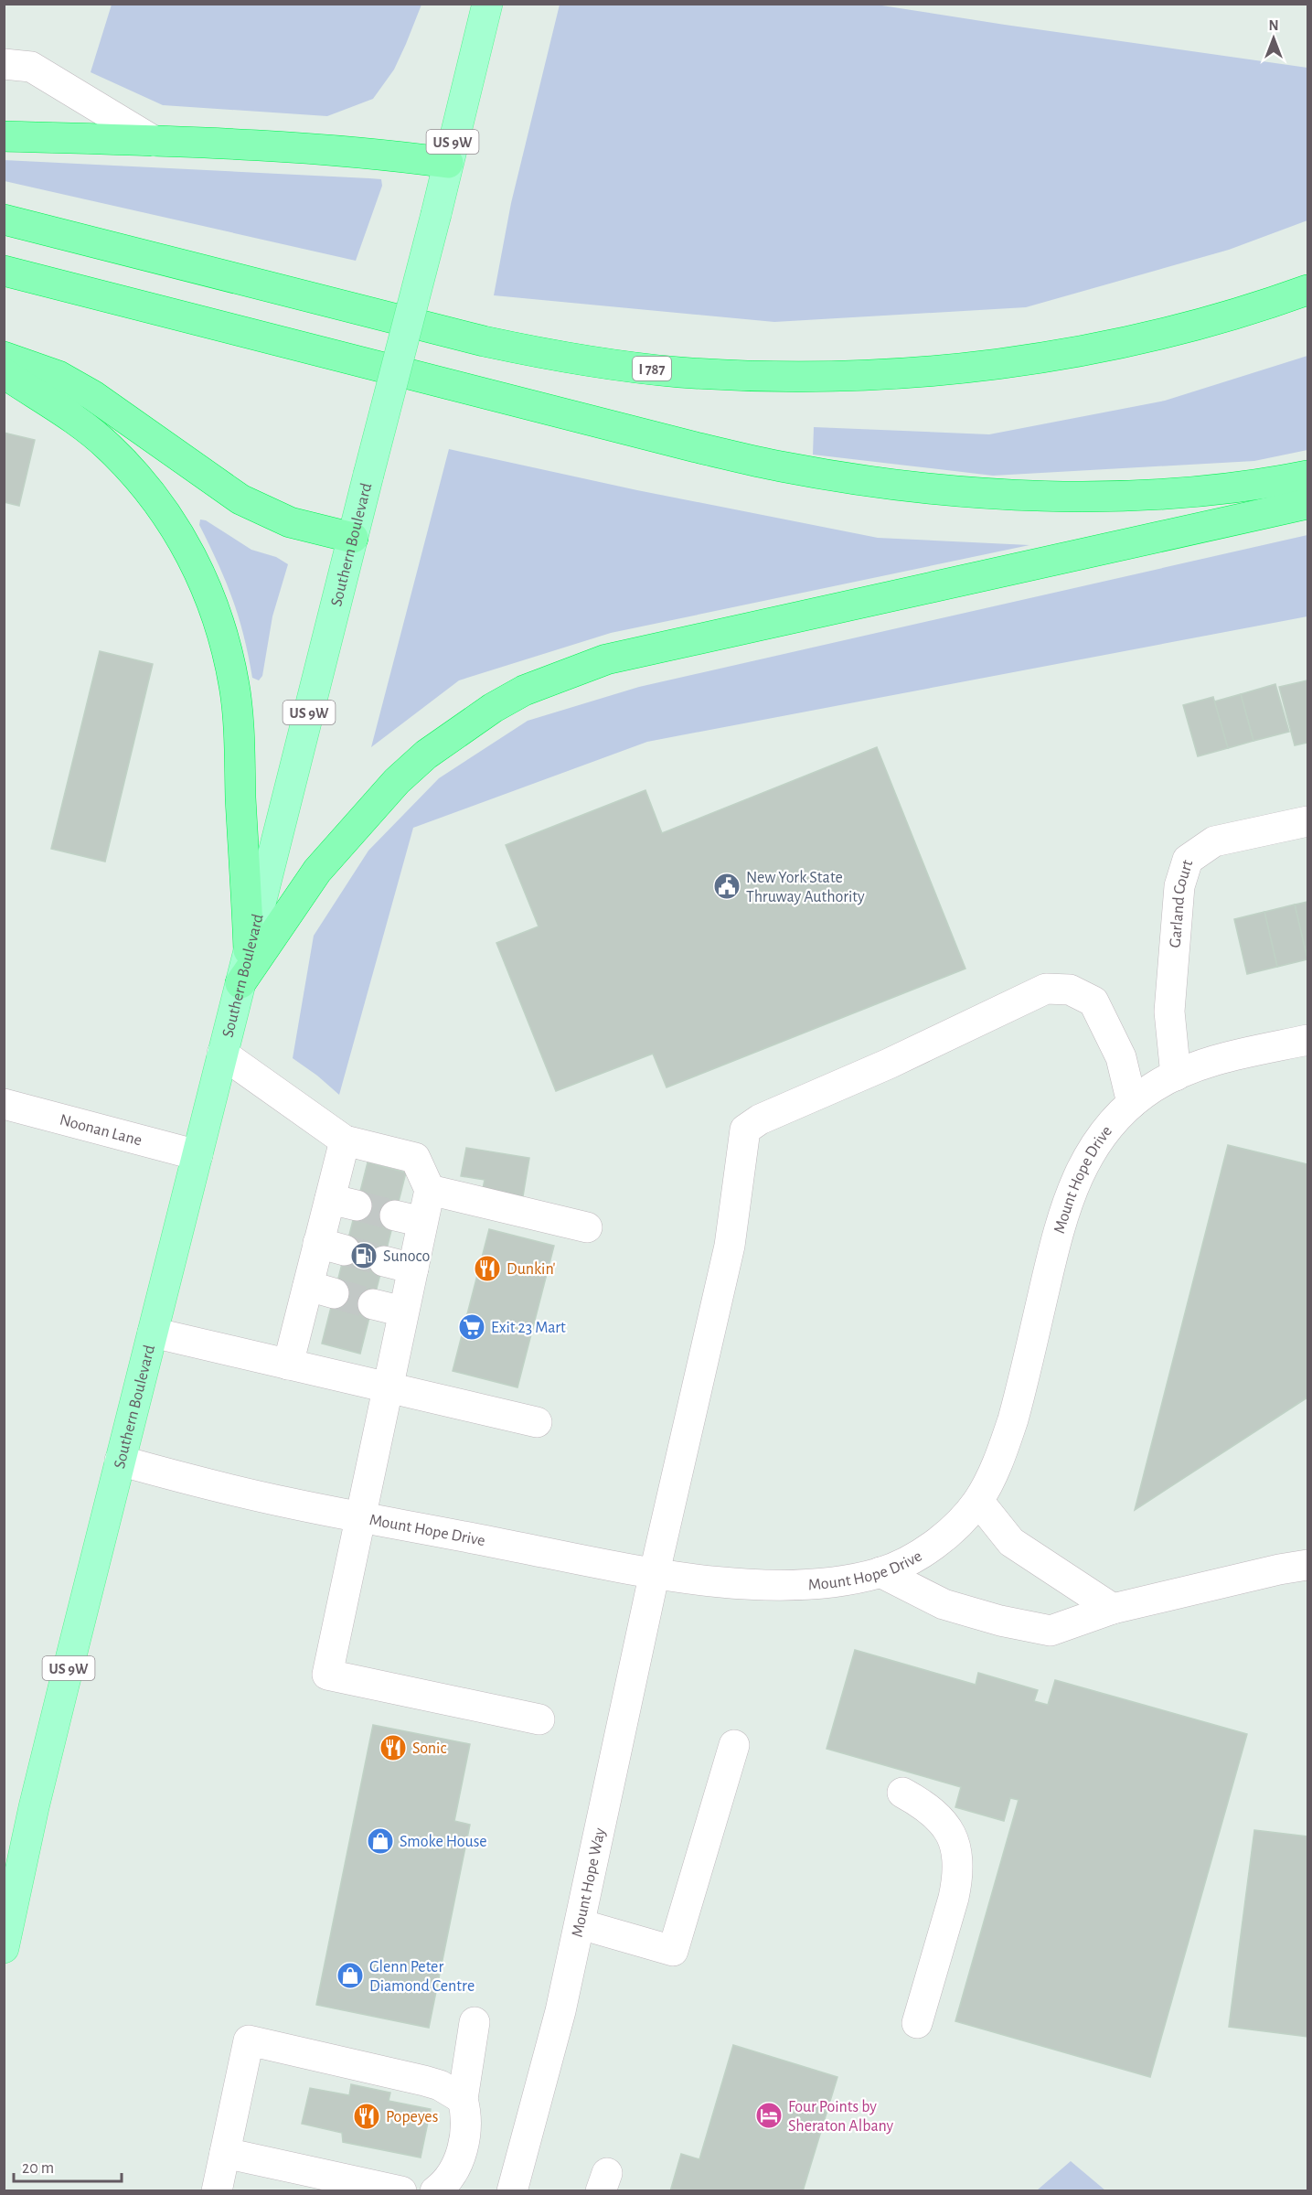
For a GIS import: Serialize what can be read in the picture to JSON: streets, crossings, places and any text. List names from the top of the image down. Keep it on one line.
{"streets":{"highway":["I 787"],"main road":["US 9W","Southern Boulevard"],"street":["Garland Court","Noonan Lane","Mount Hope Drive","Mount Hope Way"]},"crossings":[["Southern Boulevard","Noonan Lane"],["Southern Boulevard","Mount Hope Drive"],["Garland Court","Mount Hope Drive"],["Mount Hope Drive","Mount Hope Way"]],"places":{"public building":["New York State Thruway Authority"],"fuel station":["Sunoco"],"restaurant":["Dunkin'","Sonic","Popeyes"],"supermarket":["Exit 23 Mart"],"shop":["Smoke House","Glenn Peter Diamond Centre"],"hotel":["Four Points by Sheraton Albany"]},"scale_bar":"20 m","north":"top"}
